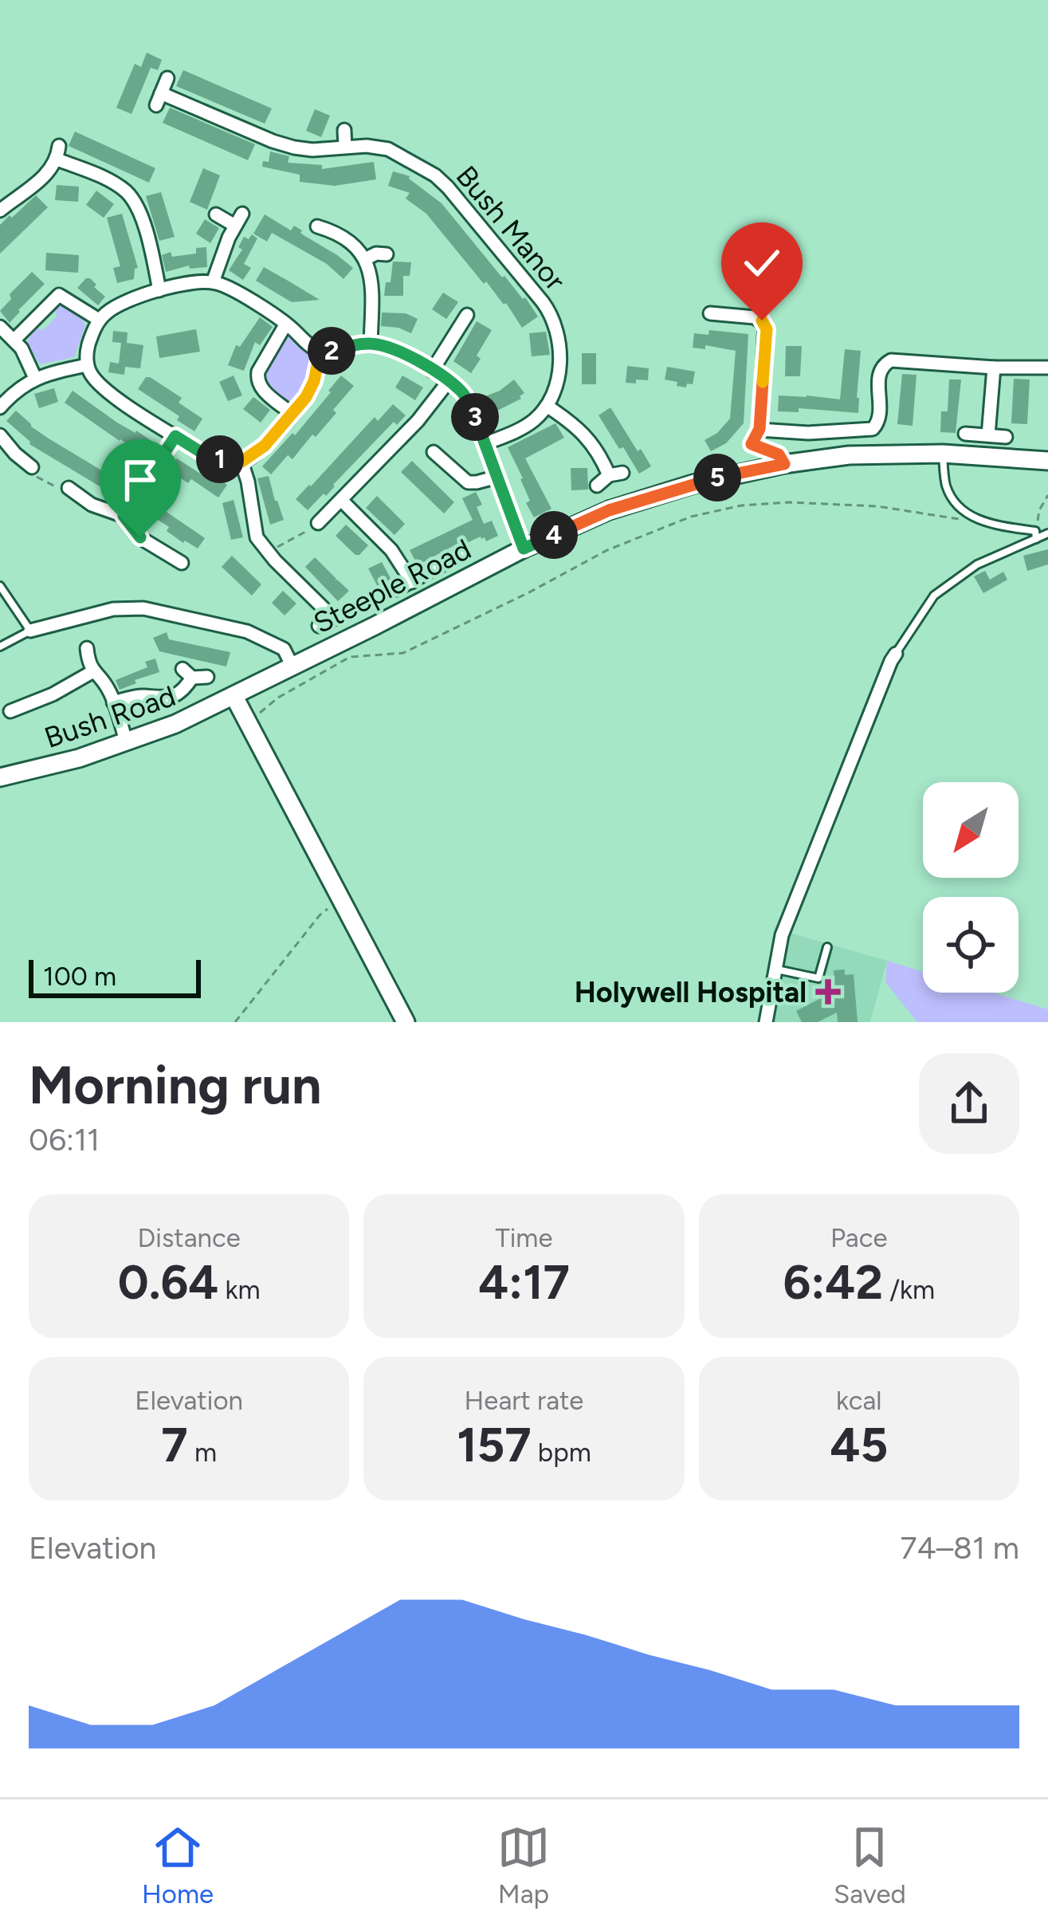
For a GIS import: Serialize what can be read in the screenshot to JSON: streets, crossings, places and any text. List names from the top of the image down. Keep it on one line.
{"streets":{"main road":["Steeple Road","Bush Road"],"street":["Bush Manor"]},"crossings":[["Steeple Road","Bush Road"]],"places":{"health":["Holywell Hospital"]},"scale_bar":"100 m","north":"bottom left","page":{"pins":["2","3","1","5","4"],"scale":"100 m","heading":["Morning run","06:11"],"stats":[["Distance","0.64 km"],["Time","4:17"],["Pace","6:42 /km"],["Elevation","7 m"],["Heart rate","157 bpm"],["kcal","45"]],"chart":["Elevation","74–81 m"],"tabs":["Home","Map","Saved"]}}
